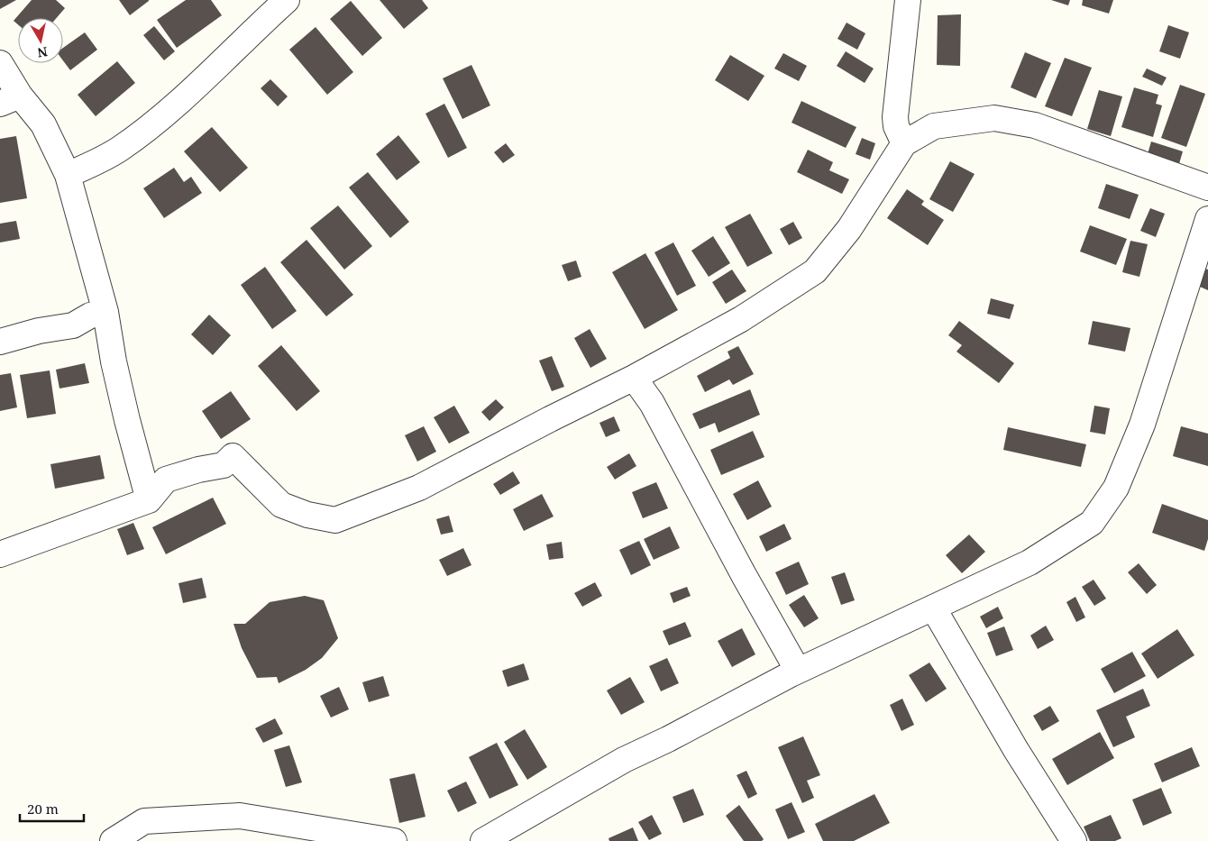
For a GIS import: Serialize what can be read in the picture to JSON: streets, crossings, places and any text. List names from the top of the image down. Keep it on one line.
{"scale_bar":"20 m","north":"bottom"}
